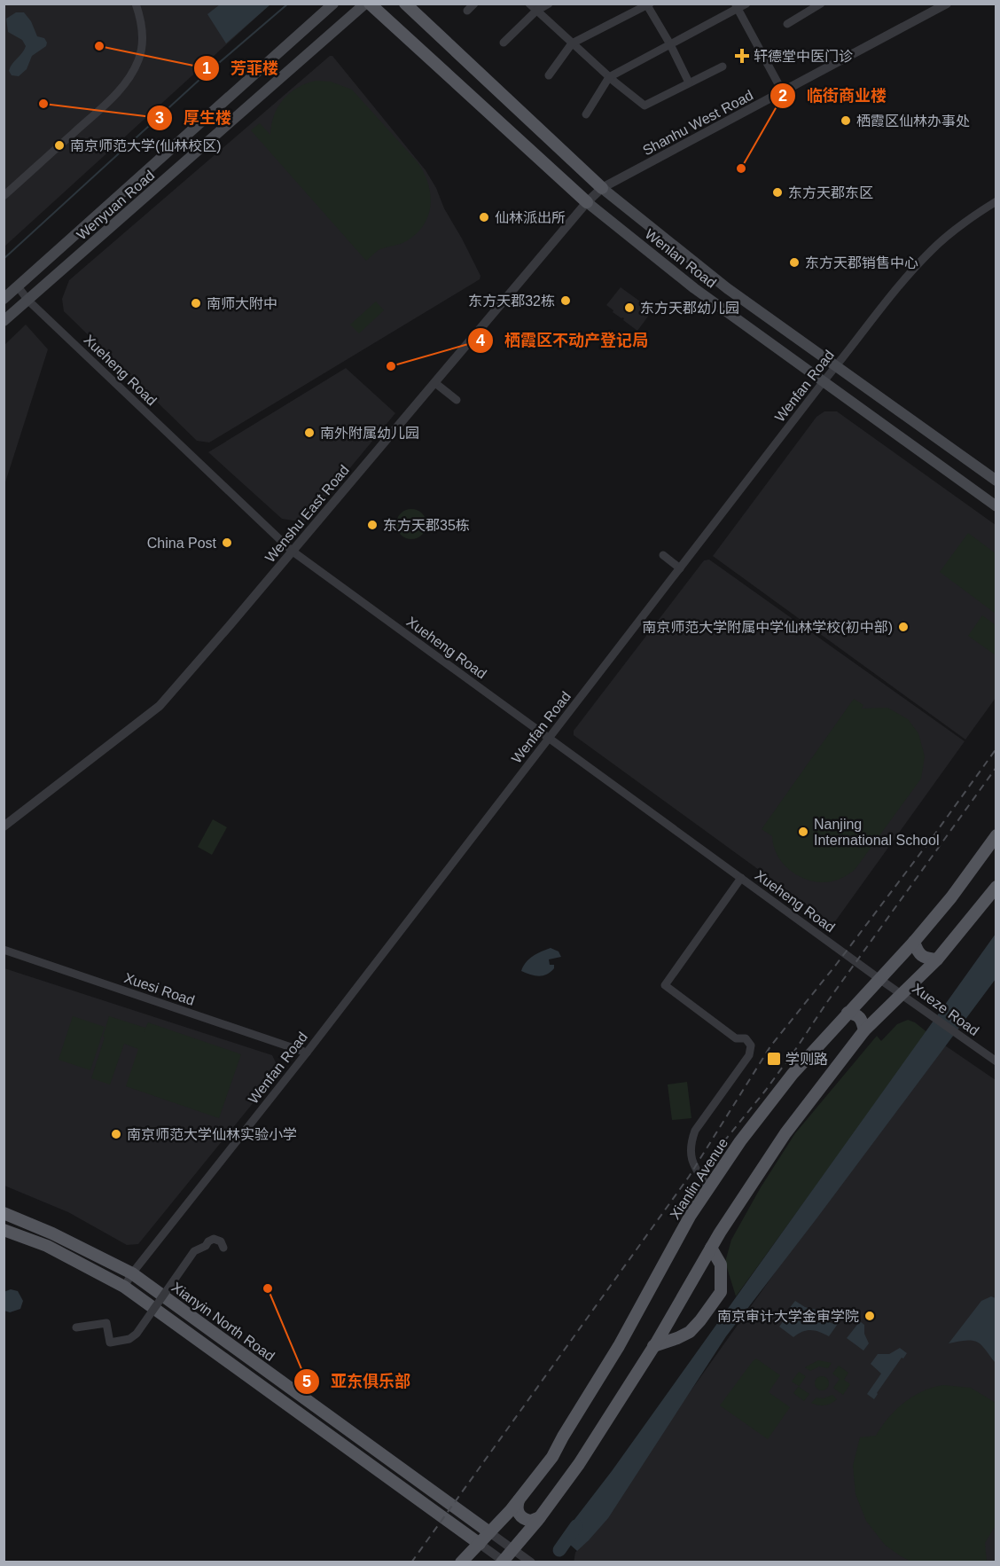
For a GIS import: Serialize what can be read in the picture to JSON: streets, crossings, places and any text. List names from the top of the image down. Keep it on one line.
{"streets":{"main road":["Wenyuan Road","Wenlan Road","Xianlin Avenue","Xianyin North Road"],"street":["Shanhu West Road","Xueheng Road","Wenfan Road","Wenshu East Road","Xuesi Road","Xueze Road"]},"crossings":[["Shanhu West Road","Wenlan Road"],["Shanhu West Road","Wenshu East Road"],["Wenyuan Road","Xueheng Road"],["Wenlan Road","Wenfan Road"],["Wenlan Road","Wenshu East Road"],["Xueheng Road","Wenfan Road"],["Xueheng Road","Wenshu East Road"],["Xueheng Road","Xueze Road"],["Xueheng Road","Xianlin Avenue"],["Wenfan Road","Xuesi Road"],["Wenfan Road","Xianyin North Road"],["Xueze Road","Xianlin Avenue"],["Xianlin Avenue","Xianyin North Road"]],"places":{"other":["芳菲楼","厚生楼","栖霞区仙林办事处","南京师范大学(仙林校区)","临街商业楼","东方天郡东区","仙林派出所","东方天郡销售中心","东方天郡32栋","南师大附中","东方天郡幼儿园","栖霞区不动产登记局","南外附属幼儿园","东方天郡35栋","China Post","南京师范大学附属中学仙林学校(初中部)","Nanjing International School","南京师范大学仙林实验小学","亚东俱乐部","南京审计大学金审学院"],"health":["轩德堂中医门诊"],"transit":["学则路"]}}
